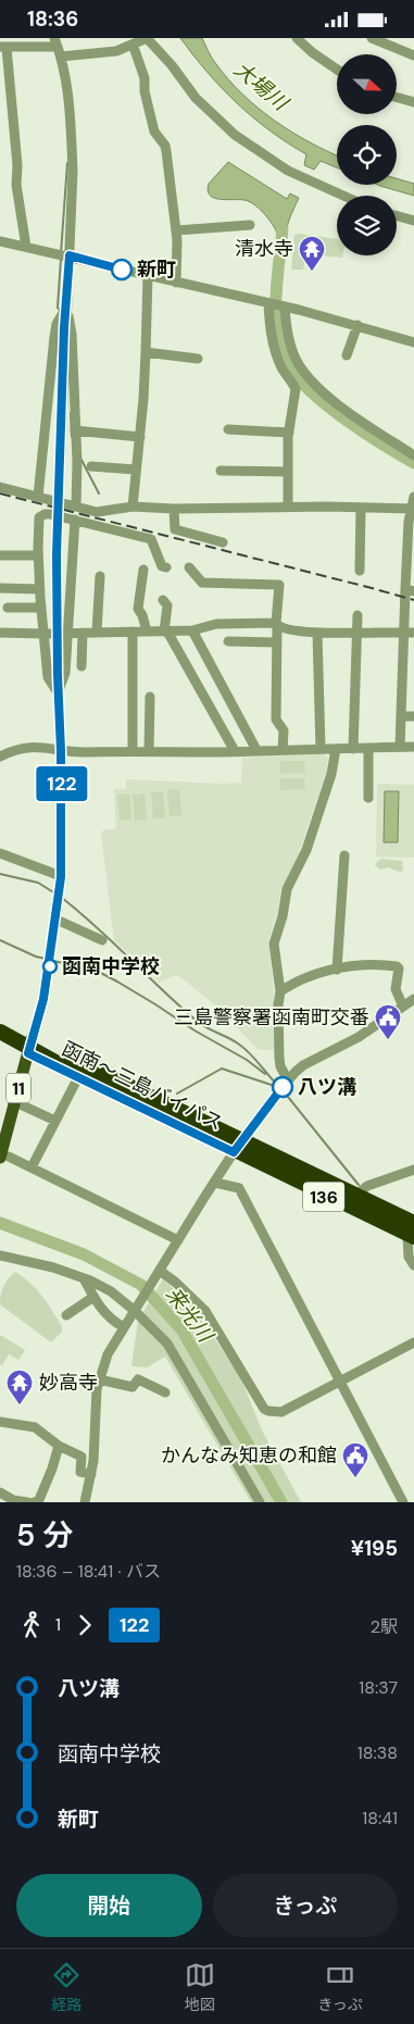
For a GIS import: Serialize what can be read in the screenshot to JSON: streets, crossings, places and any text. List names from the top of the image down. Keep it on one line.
{"streets":{"highway":["函南～三島バイパス","136"],"main road":["11"]},"crossings":[["函南～三島バイパス","11"]],"water":["大場川","来光川"],"places":{"other":["新町","函南中学校","八ツ溝"],"temple":["清水寺","妙高寺"],"public building":["三島警察署函南町交番","かんなみ知恵の和館"]},"lines":["bus line 122"],"north":"right","page":{"status":"18:36","on_map":"122","heading":["5 分","18:36 – 18:41 · バス","¥195"],"legs":["1","122","2駅"],"list":[{"name":"八ツ溝","value":"18:37"},{"name":"函南中学校","value":"18:38"},{"name":"新町","value":"18:41"}],"buttons":["開始","きっぷ"],"tabs":["経路","地図","きっぷ"]}}
